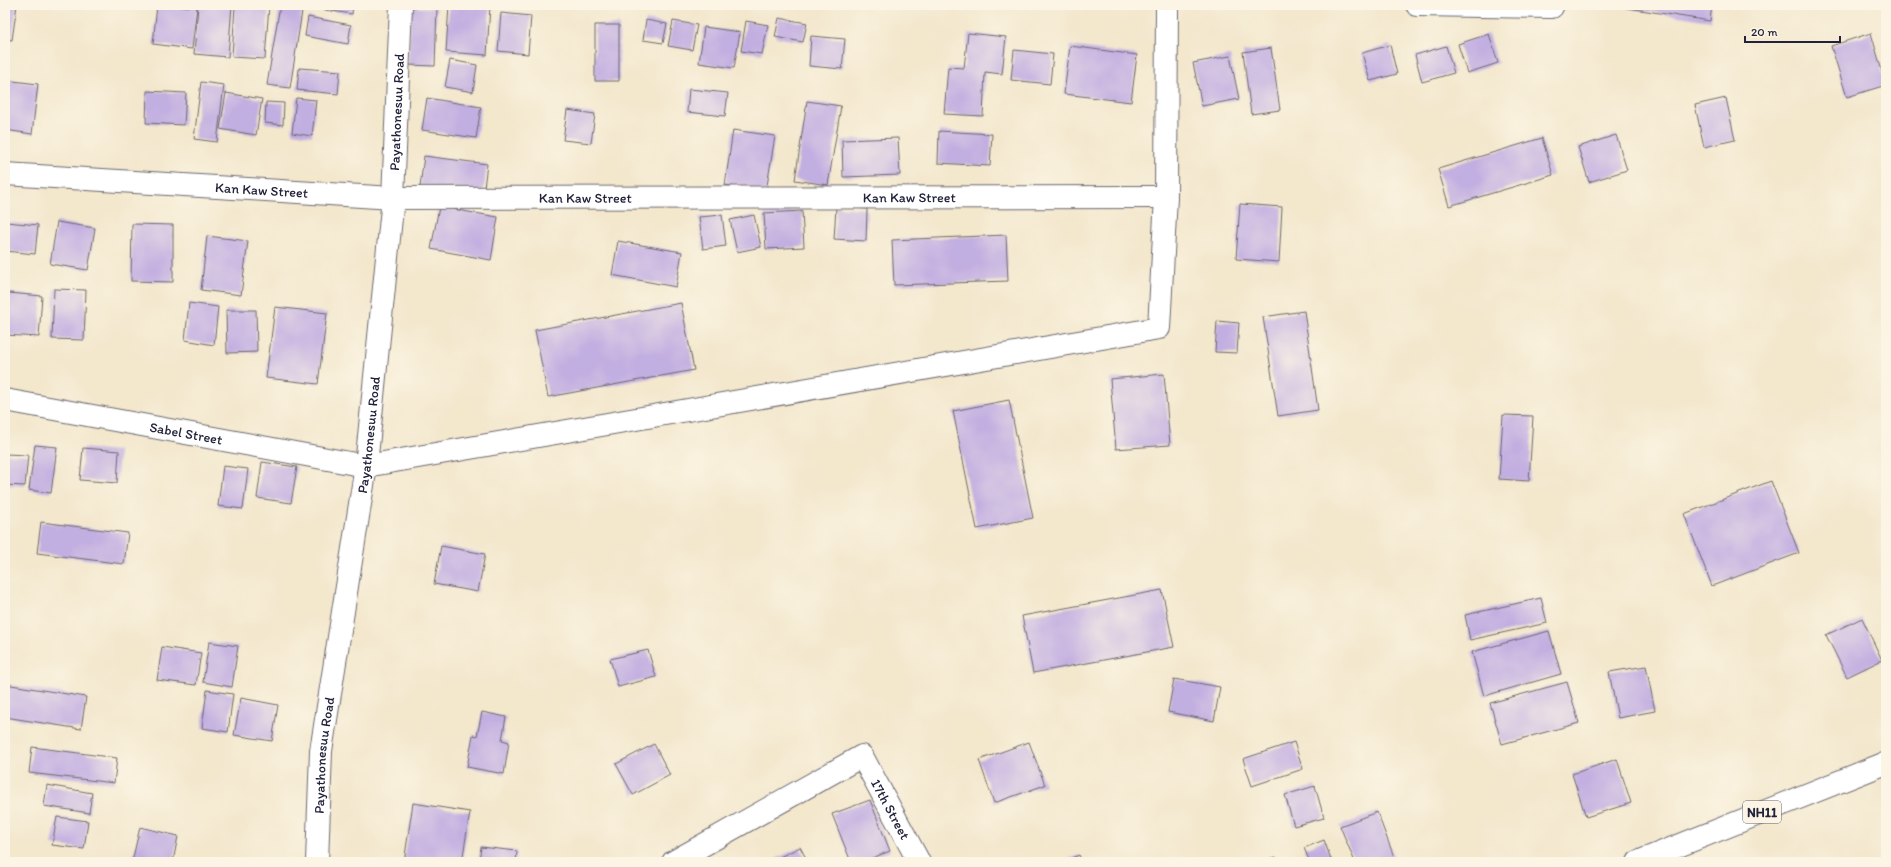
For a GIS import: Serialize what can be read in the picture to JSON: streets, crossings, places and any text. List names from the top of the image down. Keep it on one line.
{"streets":{"main road":["Payathonesuu Road","Kan Kaw Street","Sabel Street","17th Street","NH11"]},"crossings":[["Payathonesuu Road","Kan Kaw Street"],["Payathonesuu Road","Sabel Street"]],"scale_bar":"20 m"}
